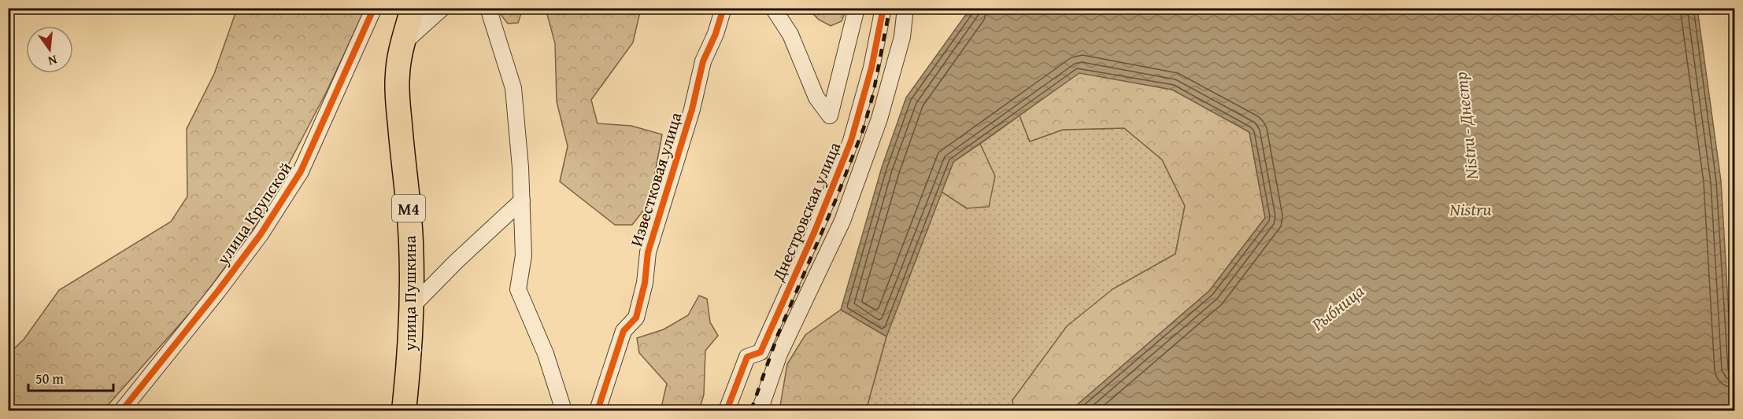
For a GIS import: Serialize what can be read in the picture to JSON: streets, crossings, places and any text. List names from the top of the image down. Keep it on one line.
{"streets":{"highway":["M4","улица Пушкина"],"street":["Известковая улица","Днестровская улица","улица Крупской"]},"water":["Nistru - Днестр","Nistru","Рыбница"],"scale_bar":"50 m","north":"bottom"}
